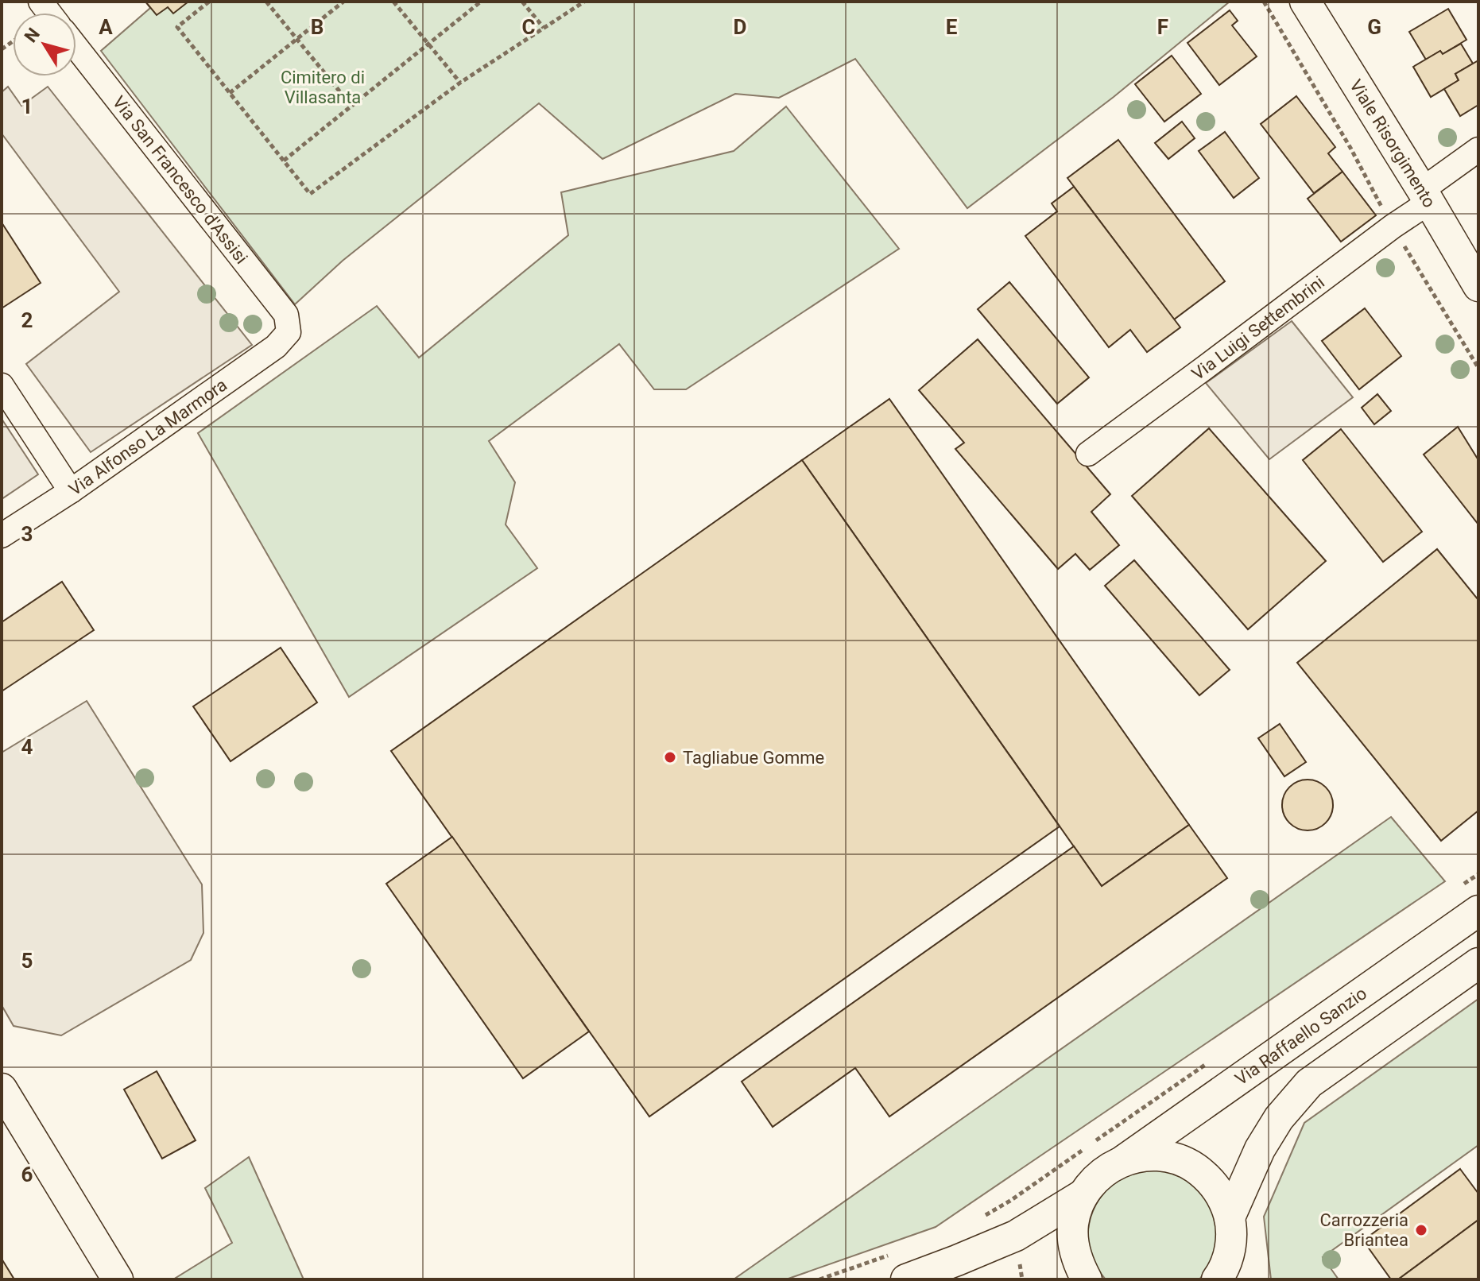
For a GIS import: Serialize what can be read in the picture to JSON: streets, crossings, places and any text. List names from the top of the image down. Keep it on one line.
{"streets":{"street":["Viale Risorgimento","Via San Francesco d'Assisi","Via Luigi Settembrini","Via Alfonso La Marmora","Via Raffaello Sanzio"]},"crossings":[["Viale Risorgimento","Via Luigi Settembrini"],["Via San Francesco d'Assisi","Via Alfonso La Marmora"]],"parks":["Cimitero di Villasanta"],"places":["Tagliabue Gomme","Carrozzeria Briantea"],"north":"top left","grid":{"columns":["A","B","C","D","E","F","G"],"rows":["1","2","3","4","5","6"]}}
